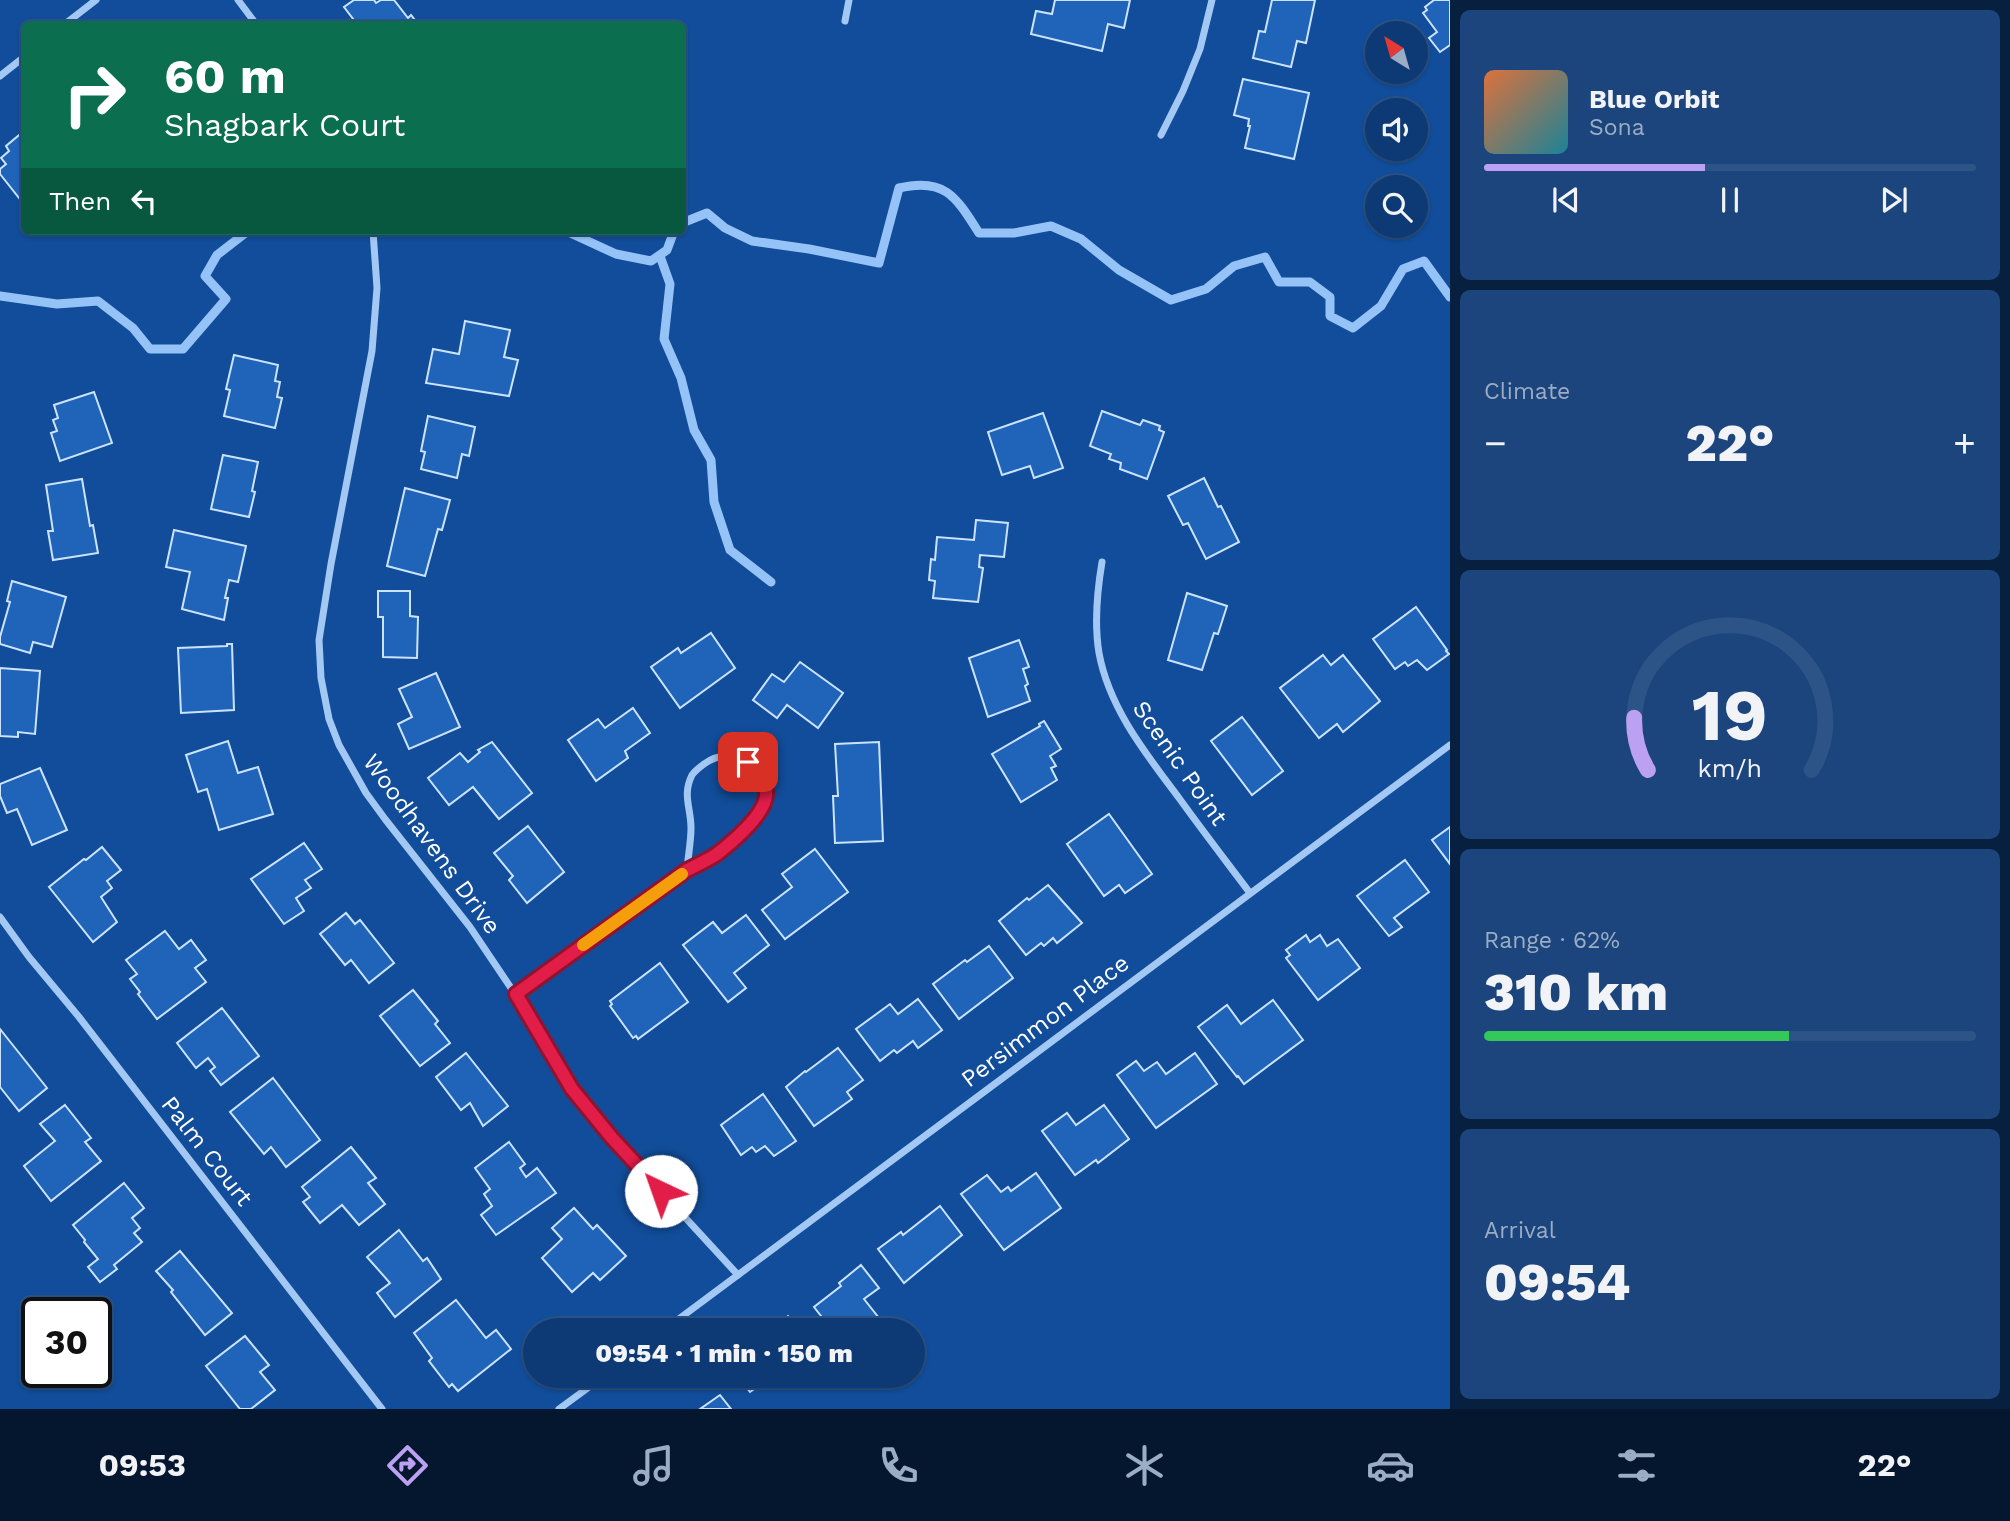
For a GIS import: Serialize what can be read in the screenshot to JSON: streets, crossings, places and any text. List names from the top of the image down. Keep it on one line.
{"streets":{"street":["Scenic Point","Woodhavens Drive","Persimmon Place","Palm Court"]},"crossings":[["Scenic Point","Persimmon Place"],["Woodhavens Drive","Persimmon Place"]],"north":"top left","page":{"turn":["60 m","Shagbark Court"],"song":["Blue Orbit","Sona"],"then":"Then","tile":["Climate",["Range · 62%","310 km"],["Arrival","09:54"]],"heat":["−","22°","+"],"limit":"30","trip":"09:54 · 1 min · 150 m","tabs":["09:53","22°"],"gauge":["19","km/h"]}}
